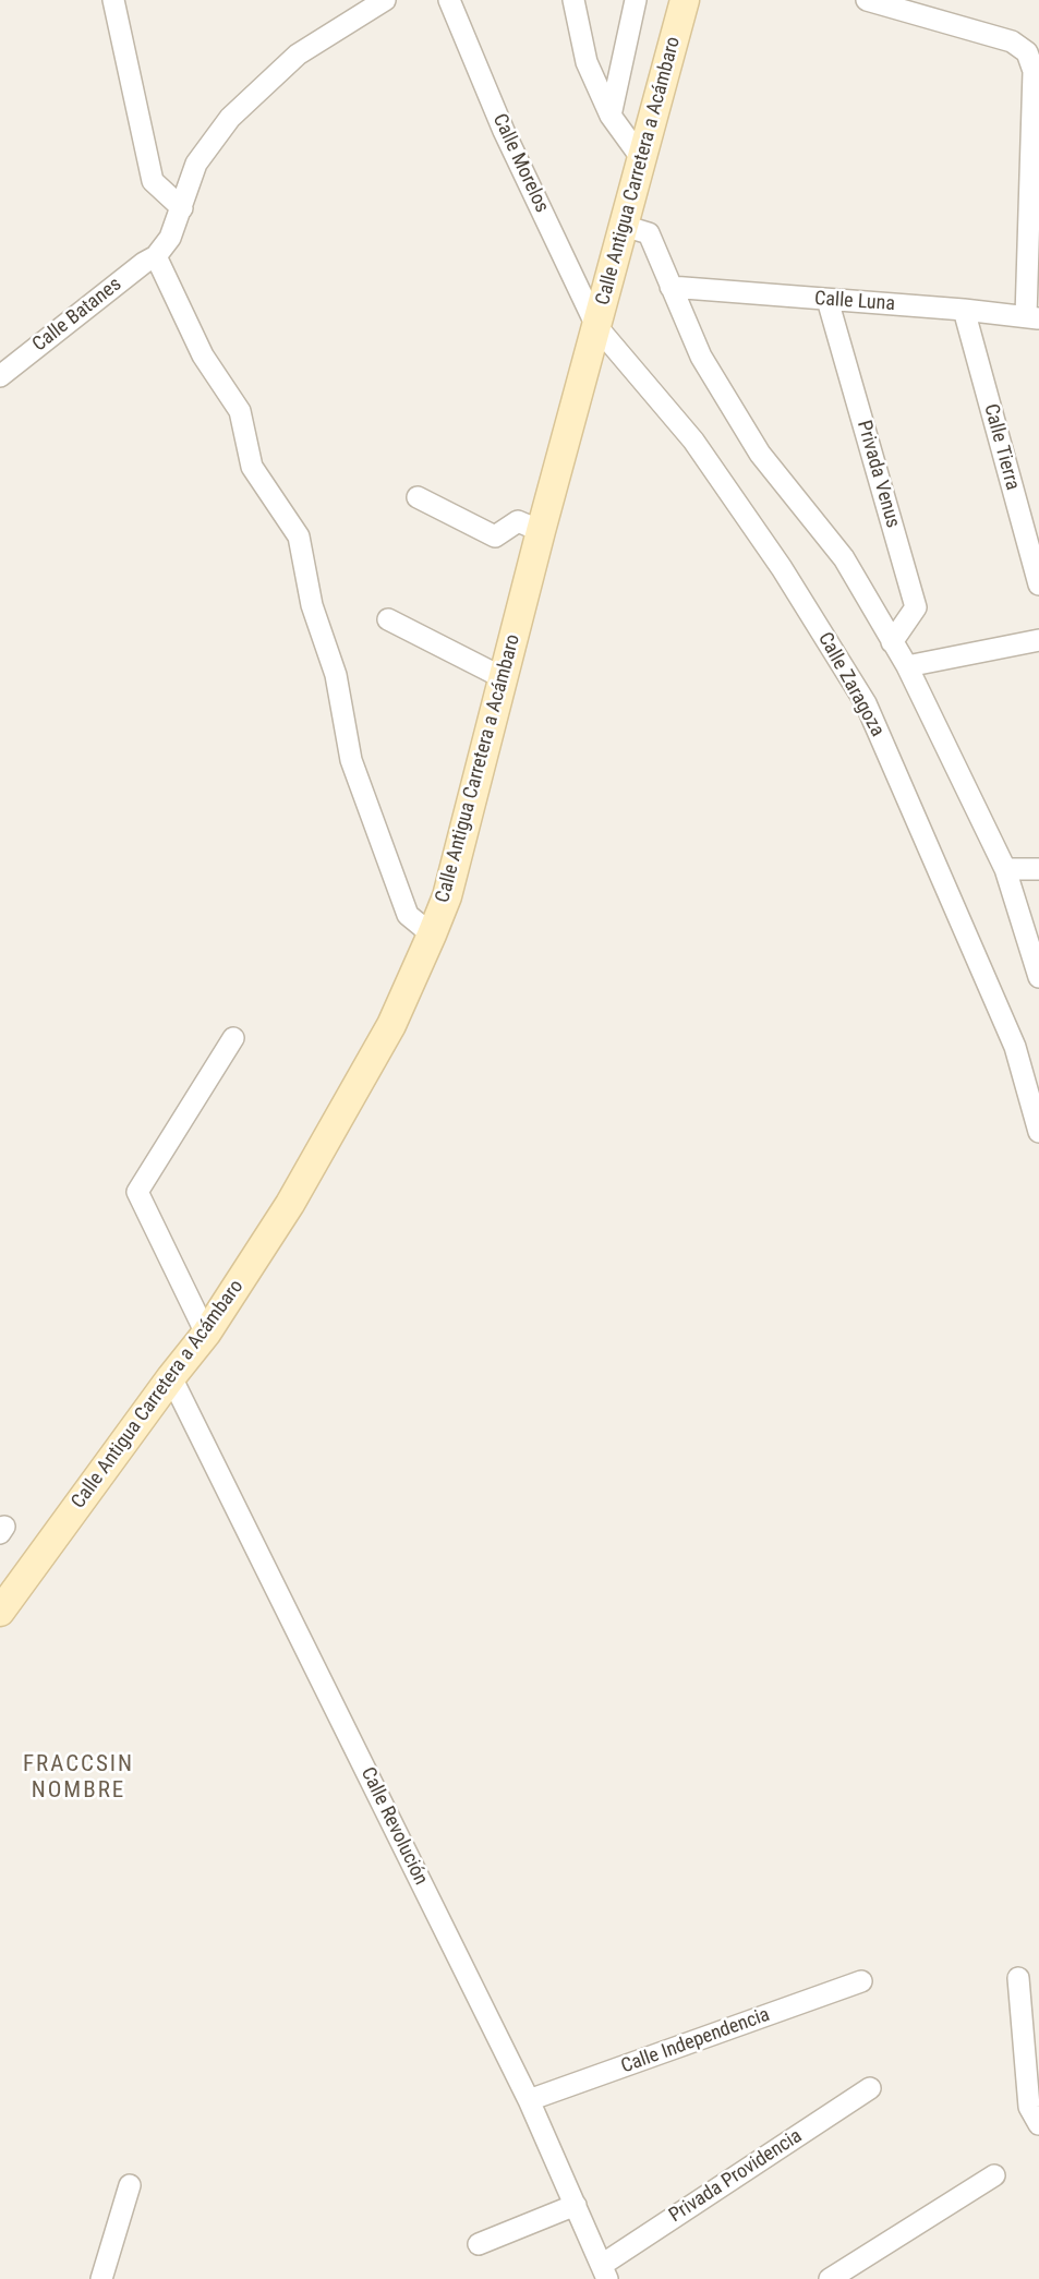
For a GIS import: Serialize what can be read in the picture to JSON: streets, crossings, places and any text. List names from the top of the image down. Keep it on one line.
{"streets":{"main road":["Calle Antigua Carretera a Acámbaro"],"street":["Calle Morelos","Calle Luna","Calle Batanes","Calle Tierra","Privada Venus","Calle Zaragoza","Calle Revolución","Calle Independencia","Privada Providencia"]},"crossings":[["Calle Morelos","Calle Antigua Carretera a Acámbaro"],["Calle Morelos","Calle Zaragoza"],["Calle Antigua Carretera a Acámbaro","Calle Zaragoza"],["Calle Antigua Carretera a Acámbaro","Calle Revolución"],["Calle Luna","Calle Tierra"],["Calle Luna","Privada Venus"],["Calle Revolución","Calle Independencia"],["Calle Revolución","Privada Providencia"]],"districts":["FRACCSIN NOMBRE"]}
